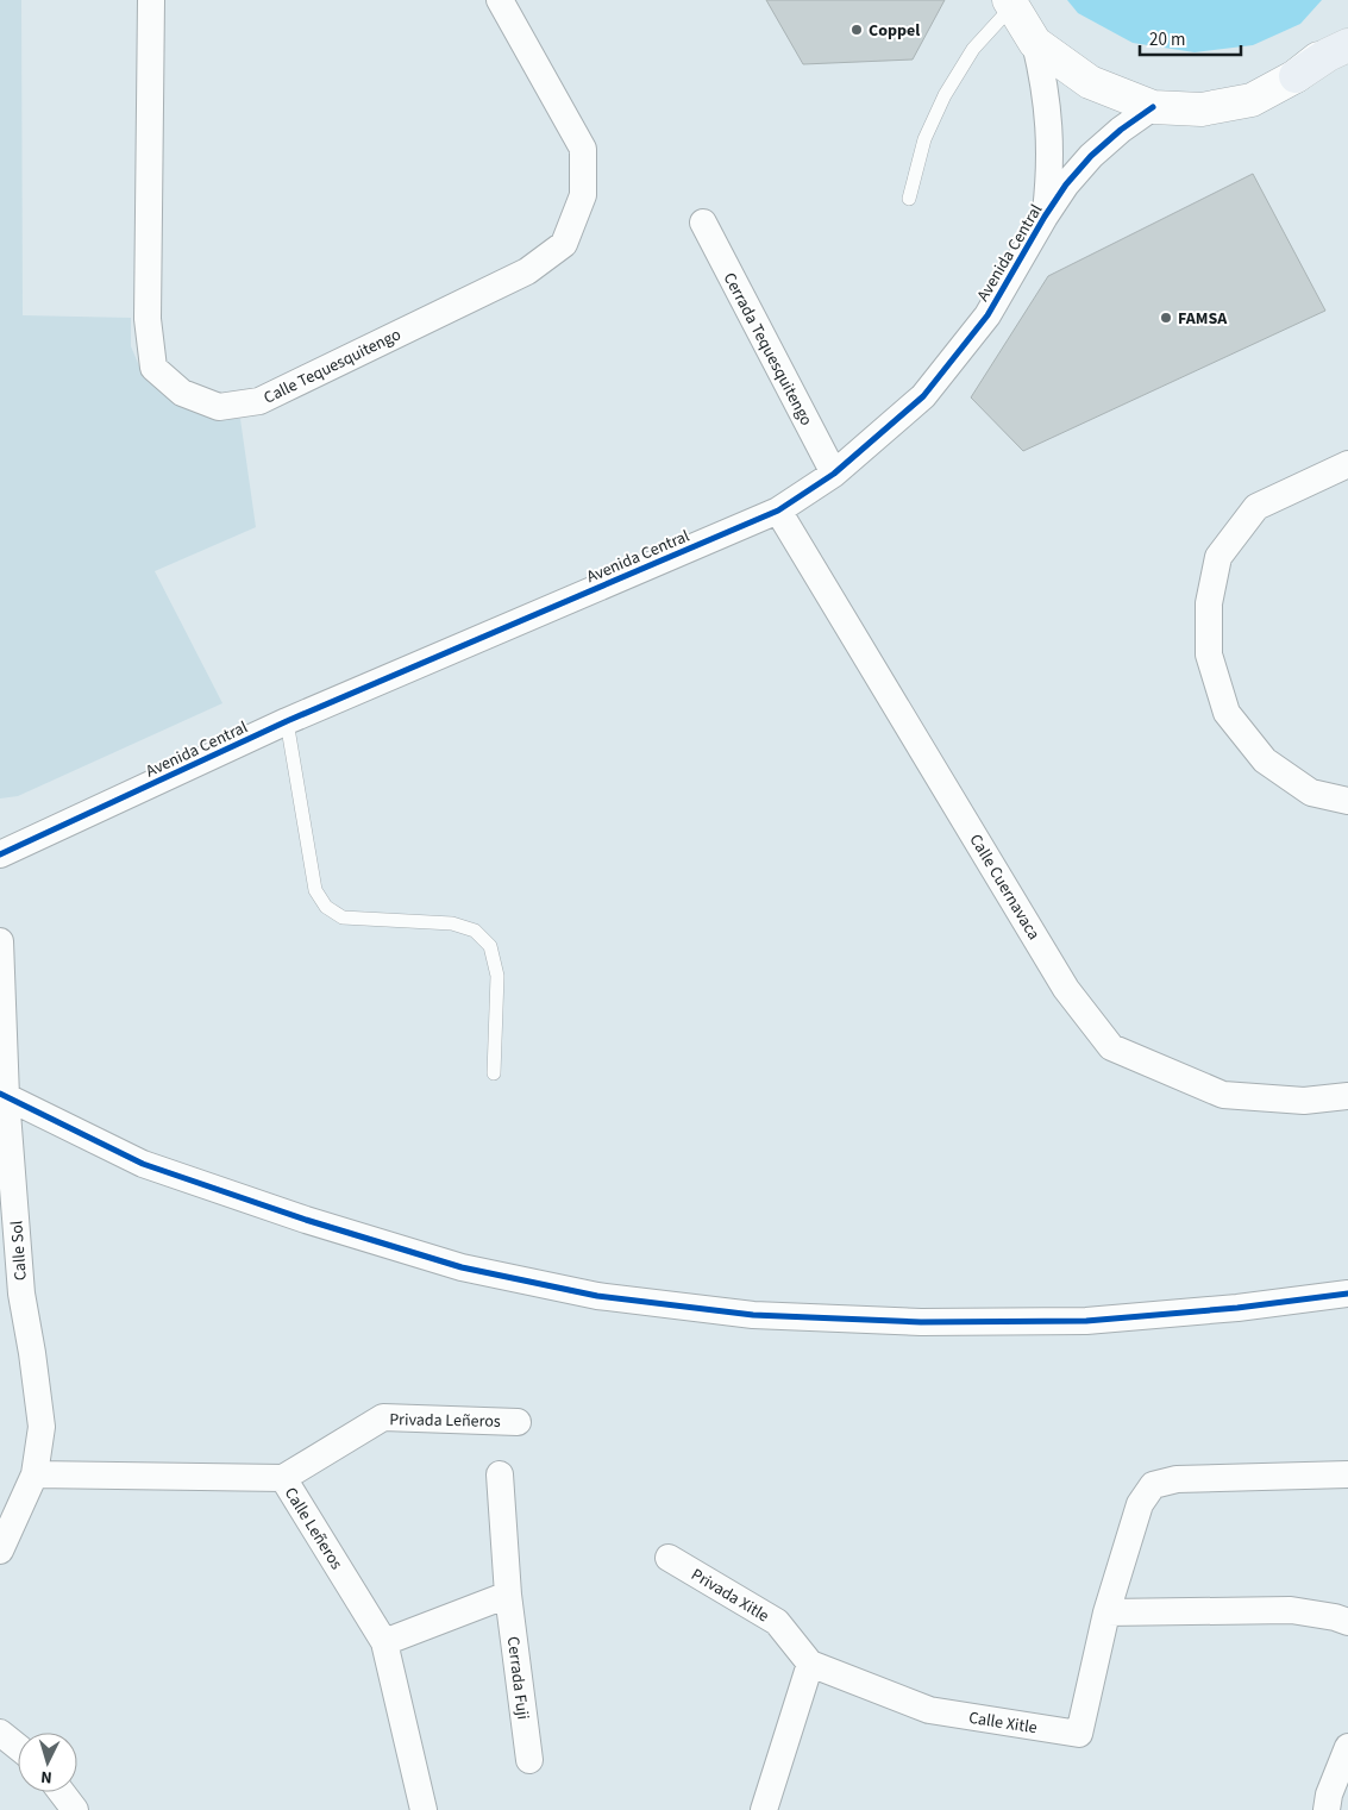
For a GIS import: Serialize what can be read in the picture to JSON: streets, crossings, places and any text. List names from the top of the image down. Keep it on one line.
{"streets":{"street":["Avenida Central","Cerrada Tequesquitengo","Calle Tequesquitengo","Calle Cuernavaca","Calle Sol","Privada Leñeros","Calle Leñeros","Privada Xitle","Cerrada Fuji","Calle Xitle"]},"crossings":[["Avenida Central","Cerrada Tequesquitengo"],["Avenida Central","Calle Cuernavaca"],["Calle Sol","Calle Leñeros"],["Privada Leñeros","Calle Leñeros"],["Privada Xitle","Calle Xitle"]],"places":["Coppel","FAMSA"],"scale_bar":"20 m","north":"bottom"}
